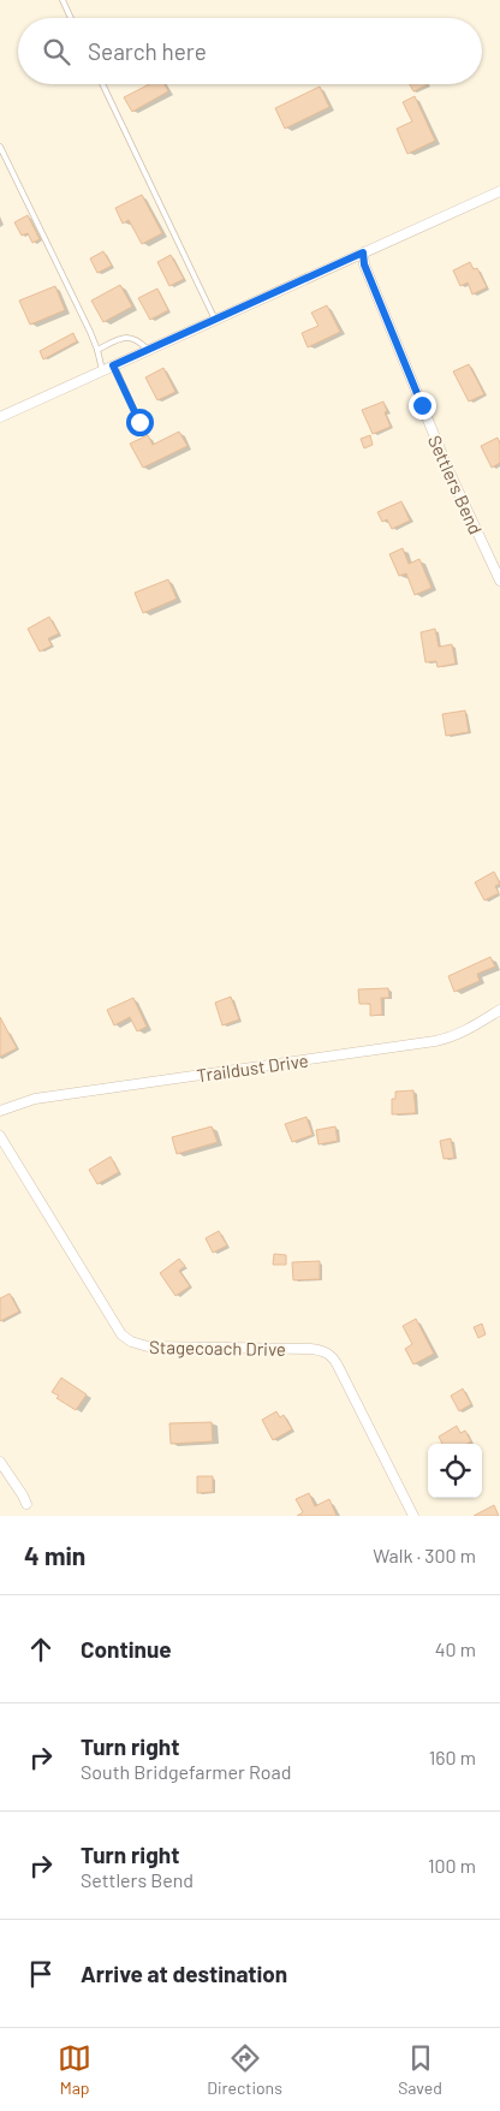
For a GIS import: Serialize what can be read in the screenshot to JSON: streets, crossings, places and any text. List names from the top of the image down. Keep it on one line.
{"streets":{"street":["Settlers Bend","Traildust Drive","Stagecoach Drive"]},"page":{"search":"Search here","heading":["4 min","Walk · 300 m"],"list":[["Continue","40 m"],["Turn right","South Bridgefarmer Road","160 m"],["Turn right","Settlers Bend","100 m"],"Arrive at destination"],"nav":["Map","Directions","Saved"]}}
